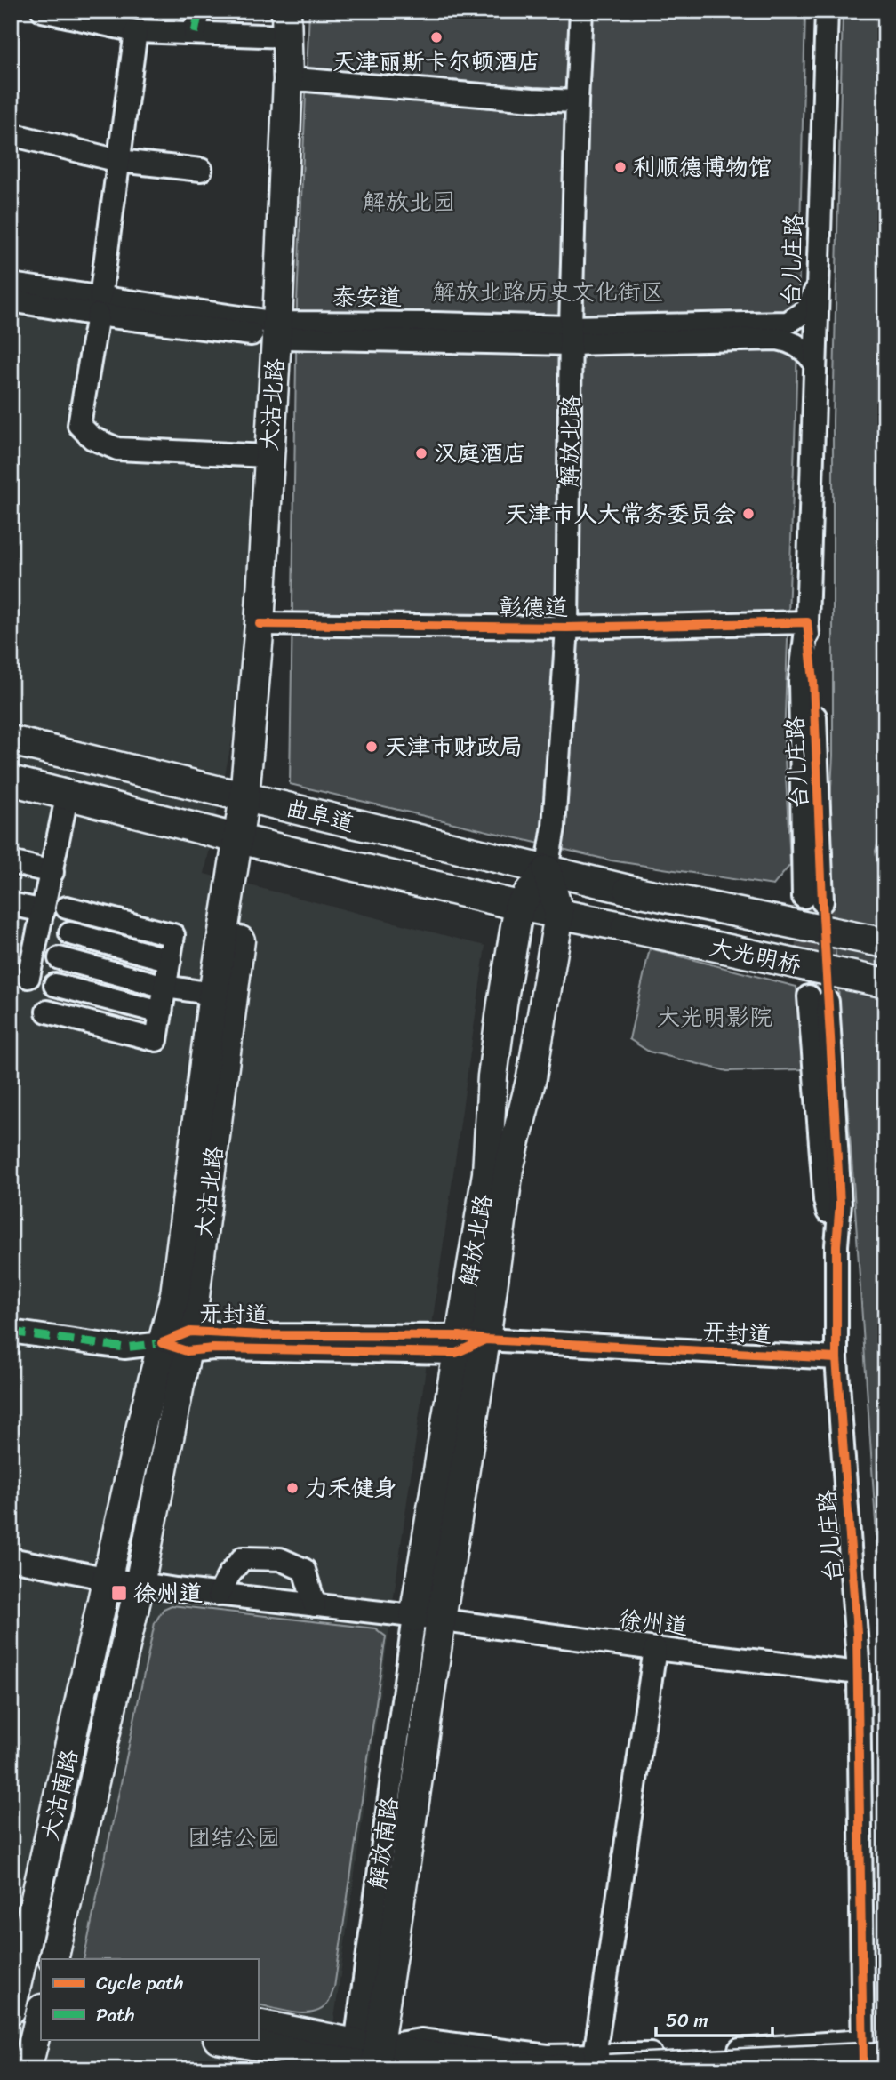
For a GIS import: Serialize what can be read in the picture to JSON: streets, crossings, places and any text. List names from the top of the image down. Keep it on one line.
{"streets":{"main road":["大沽北路","解放北路","曲阜道","大光明桥","大沽南路","解放南路"],"street":["台儿庄路","泰安道","彰德道","开封道","徐州道"]},"crossings":[["台儿庄路","泰安道"],["台儿庄路","彰德道"],["台儿庄路","开封道"],["台儿庄路","徐州道"],["泰安道","大沽北路"],["泰安道","解放北路"],["大沽北路","彰德道"],["大沽北路","曲阜道"],["大沽北路","开封道"],["大沽北路","徐州道"],["大沽北路","大沽南路"],["解放北路","彰德道"],["解放北路","曲阜道"],["解放北路","开封道"],["解放北路","徐州道"],["解放北路","解放南路"],["曲阜道","大光明桥"],["徐州道","大沽南路"],["徐州道","解放南路"]],"parks":["解放北园","解放北路历史文化街区","大光明影院","团结公园"],"places":{"other":["天津丽斯卡尔顿酒店","利顺德博物馆","汉庭酒店","天津市人大常务委员会","天津市财政局","力禾健身"],"transit":["徐州道"]},"legend":["Cycle path","Path"],"scale_bar":"50 m"}
